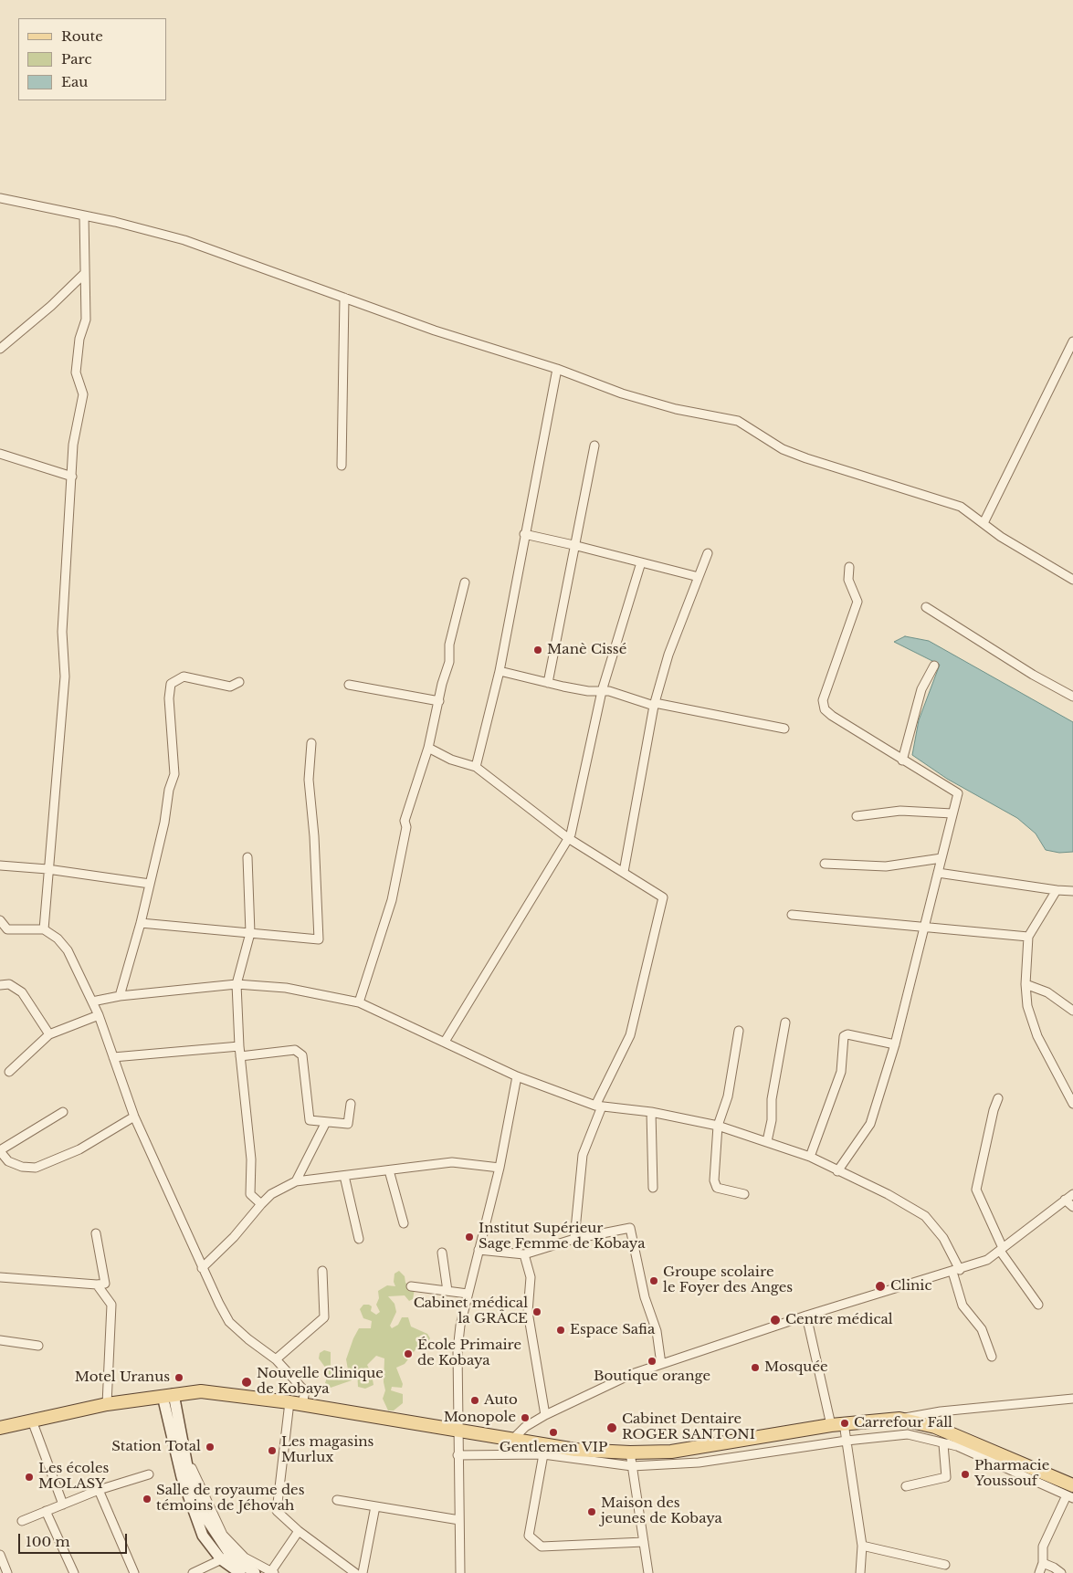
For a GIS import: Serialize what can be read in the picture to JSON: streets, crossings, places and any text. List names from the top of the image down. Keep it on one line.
{"places":["Manè Cissé","Institut Supérieur Sage Femme de Kobaya","Groupe scolaire le Foyer des Anges","Clinic","Cabinet médical la GRÂCE","Centre médical","Espace Safia","École Primaire de Kobaya","Boutique orange","Mosquée","Motel Uranus","Nouvelle Clinique de Kobaya","Auto","Monopole","Carrefour Fall","Cabinet Dentaire ROGER SANTONI","Gentlemen VIP","Station Total","Les magasins Murlux","Pharmacie Youssouf","Les écoles MOLASY","Salle de royaume des témoins de Jéhovah","Maison des jeunes de Kobaya"],"legend":["Route","Parc","Eau"],"scale_bar":"100 m"}
